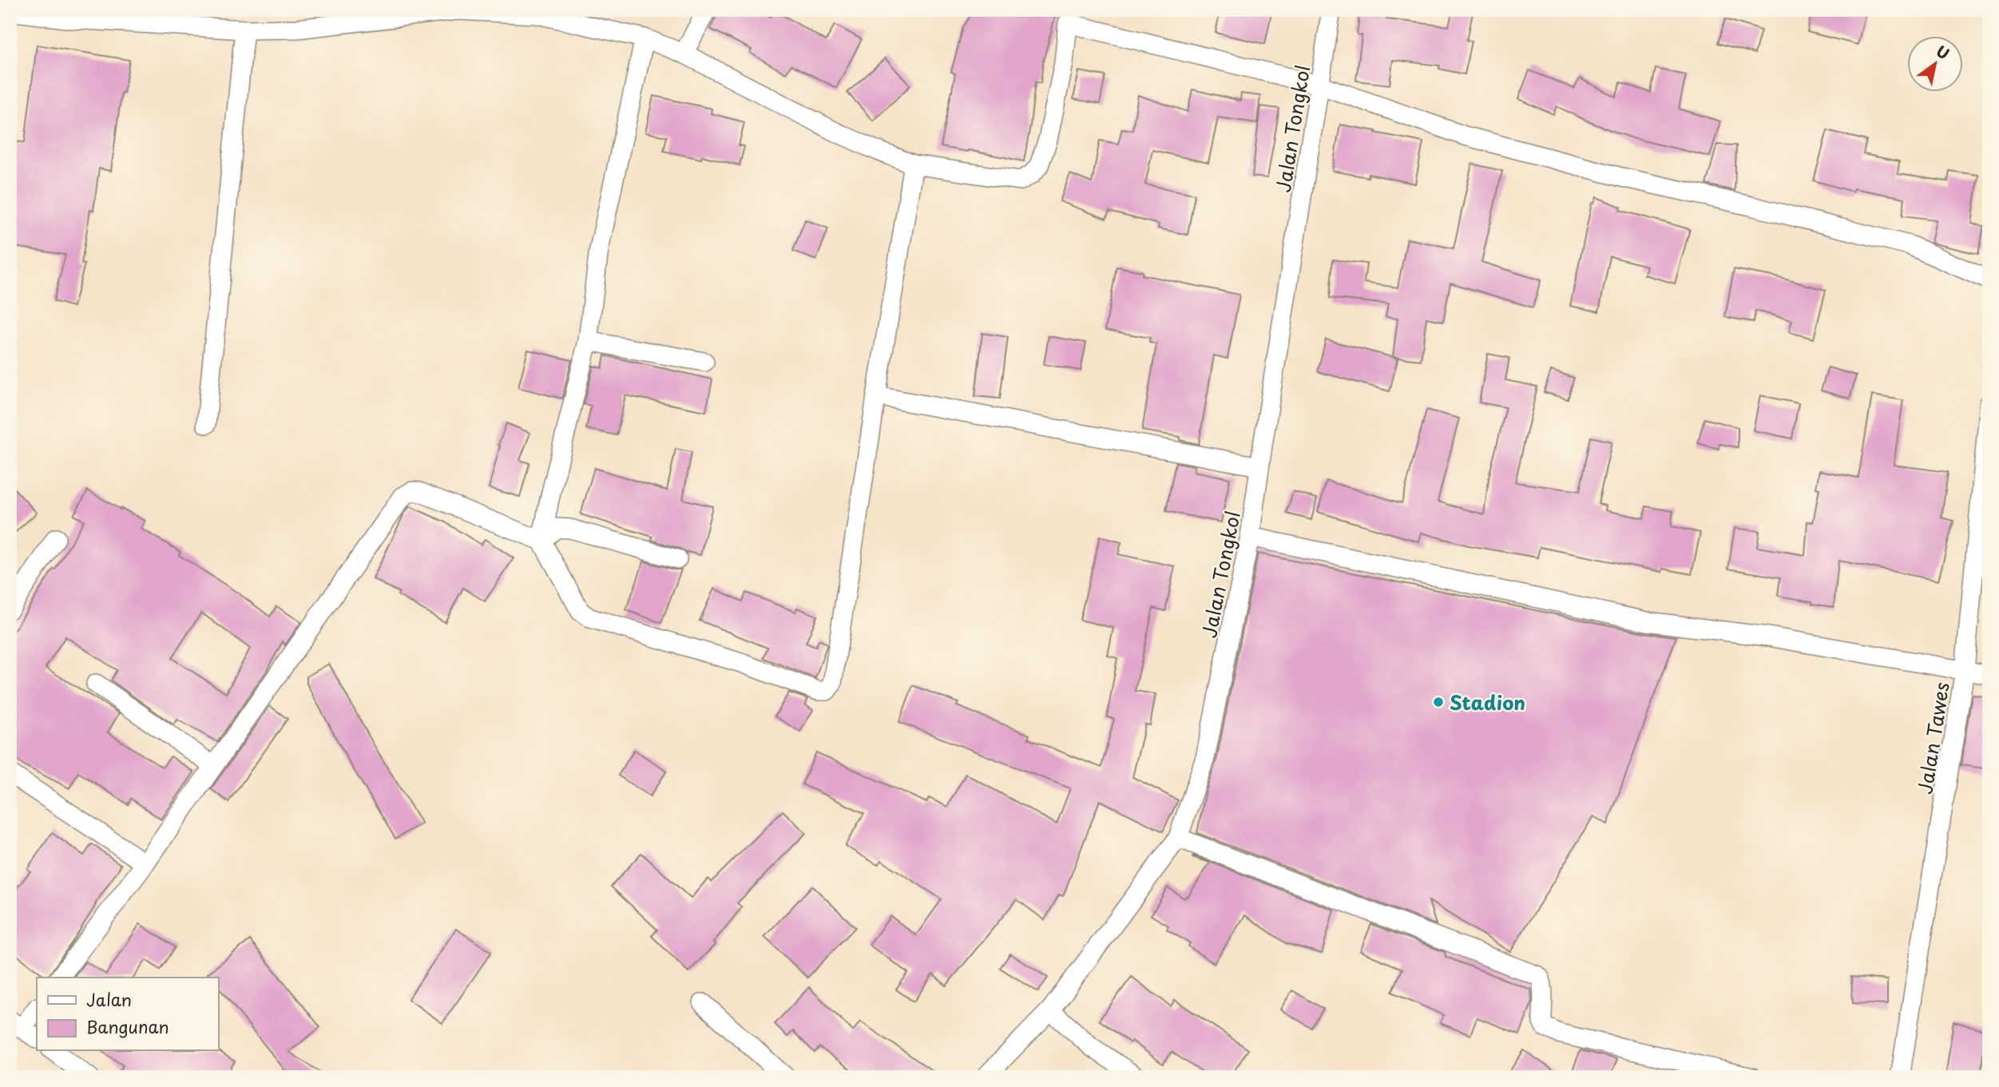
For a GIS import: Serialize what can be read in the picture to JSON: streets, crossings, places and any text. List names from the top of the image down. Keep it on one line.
{"streets":{"street":["Jalan Tongkol","Jalan Tawes"]},"places":["Stadion"],"legend":["Jalan","Bangunan"],"north":"top right"}
